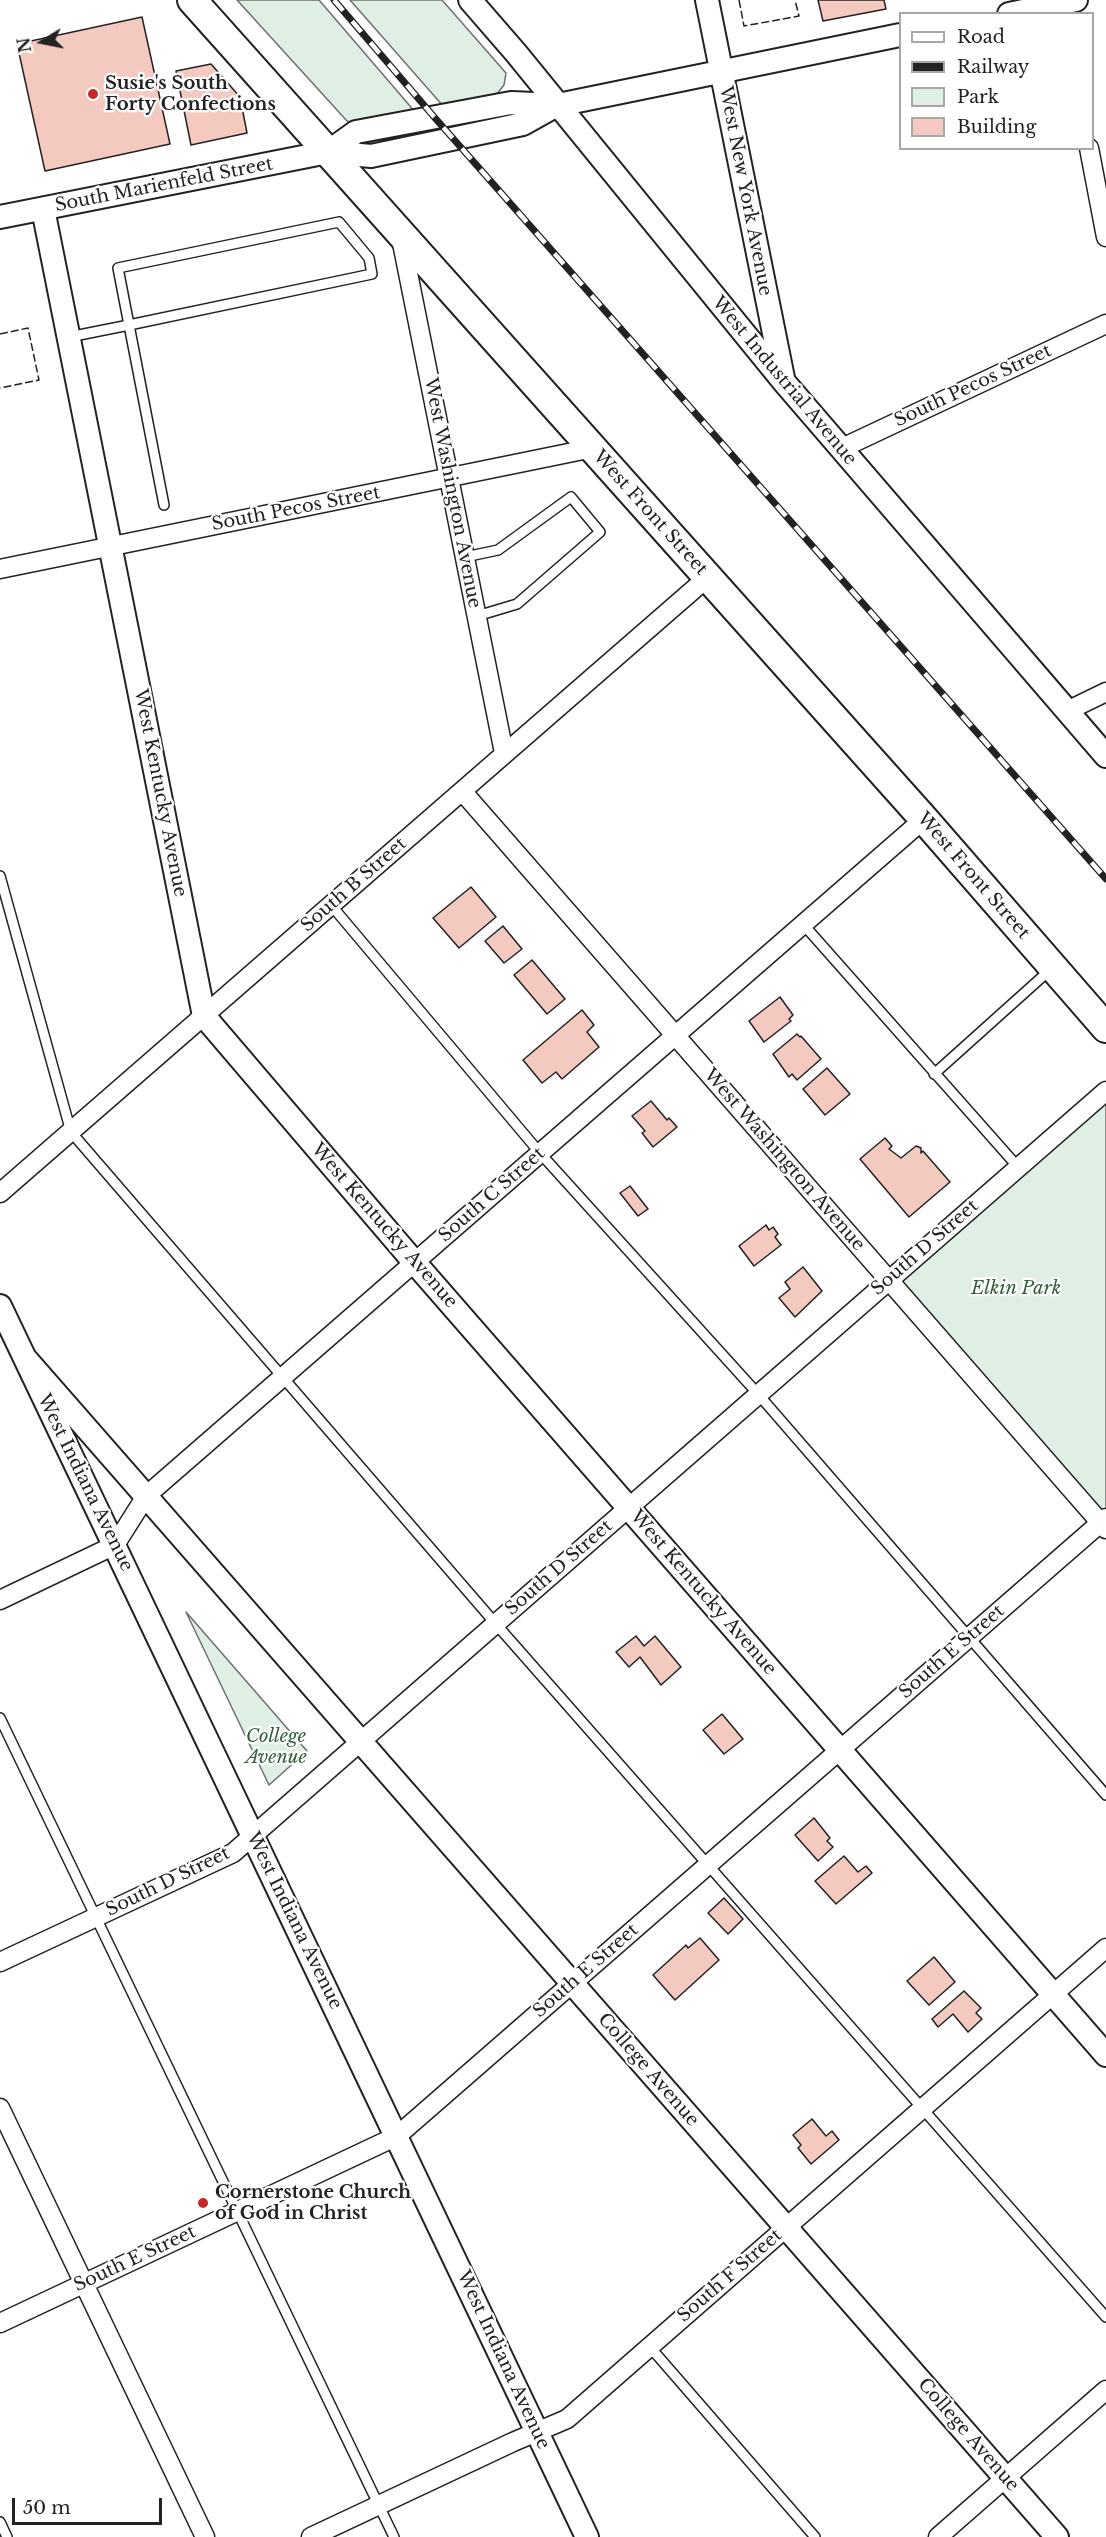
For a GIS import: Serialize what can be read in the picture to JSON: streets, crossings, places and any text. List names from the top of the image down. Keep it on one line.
{"streets":{"main road":["West Front Street"],"street":["South Marienfeld Street","West New York Avenue","West Industrial Avenue","South Pecos Street","West Washington Avenue","West Kentucky Avenue","South B Street","South C Street","South D Street","West Indiana Avenue","South E Street","College Avenue","South F Street"]},"crossings":[["South Marienfeld Street","West New York Avenue"],["South Marienfeld Street","West Industrial Avenue"],["South Marienfeld Street","West Front Street"],["South Marienfeld Street","West Kentucky Avenue"],["West New York Avenue","West Industrial Avenue"],["West Industrial Avenue","South Pecos Street"],["South Pecos Street","West Washington Avenue"],["South Pecos Street","West Front Street"],["South Pecos Street","West Kentucky Avenue"],["West Washington Avenue","West Front Street"],["West Washington Avenue","South B Street"],["West Washington Avenue","South C Street"],["West Washington Avenue","South D Street"],["West Washington Avenue","South E Street"],["West Front Street","South B Street"],["West Front Street","South C Street"],["West Kentucky Avenue","South B Street"],["West Kentucky Avenue","South C Street"],["West Kentucky Avenue","South D Street"],["West Kentucky Avenue","South E Street"],["West Kentucky Avenue","South F Street"],["South C Street","West Indiana Avenue"],["South C Street","College Avenue"],["South D Street","West Indiana Avenue"],["South D Street","College Avenue"],["West Indiana Avenue","South E Street"],["West Indiana Avenue","College Avenue"],["West Indiana Avenue","South F Street"],["South E Street","College Avenue"],["College Avenue","South F Street"]],"parks":["Elkin Park","College Avenue"],"places":["Susie's South Forty Confections","Cornerstone Church of God in Christ"],"legend":["Road","Railway","Park","Building"],"scale_bar":"50 m","north":"left"}
